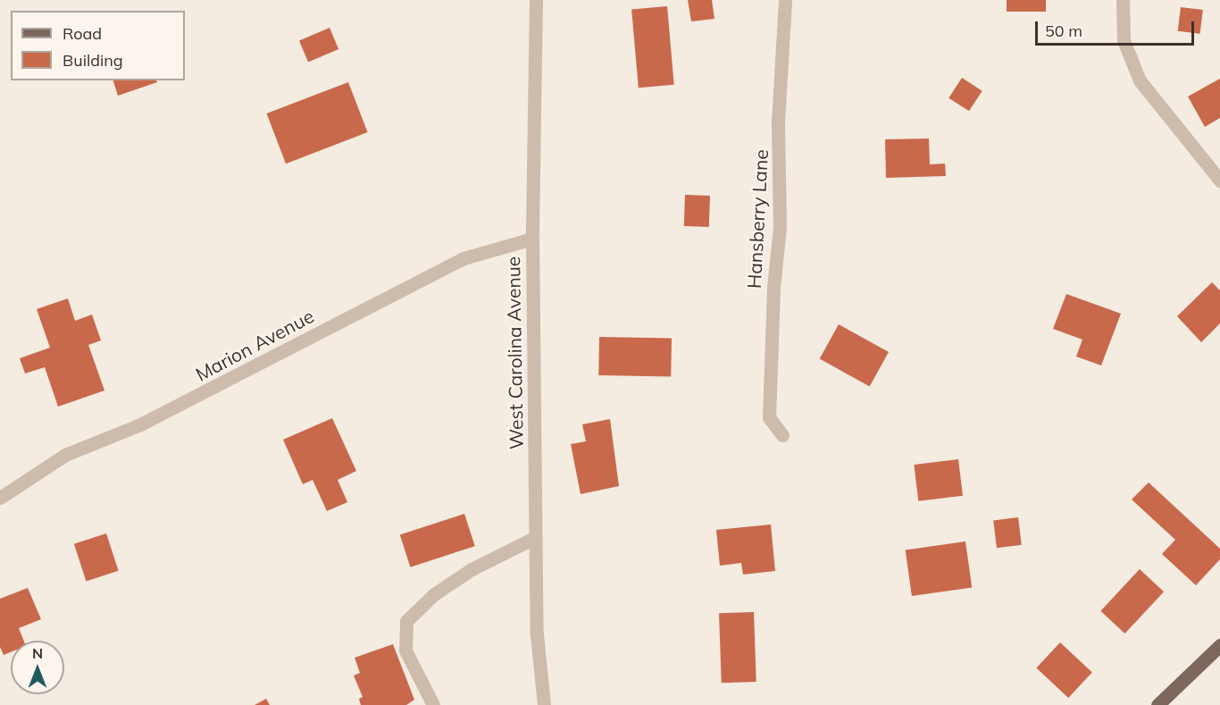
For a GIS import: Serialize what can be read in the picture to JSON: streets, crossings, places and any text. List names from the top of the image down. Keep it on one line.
{"streets":{"street":["Hansberry Lane","Marion Avenue","West Carolina Avenue"]},"crossings":[["Marion Avenue","West Carolina Avenue"]],"legend":["Road","Building"],"scale_bar":"50 m","north":"top"}
